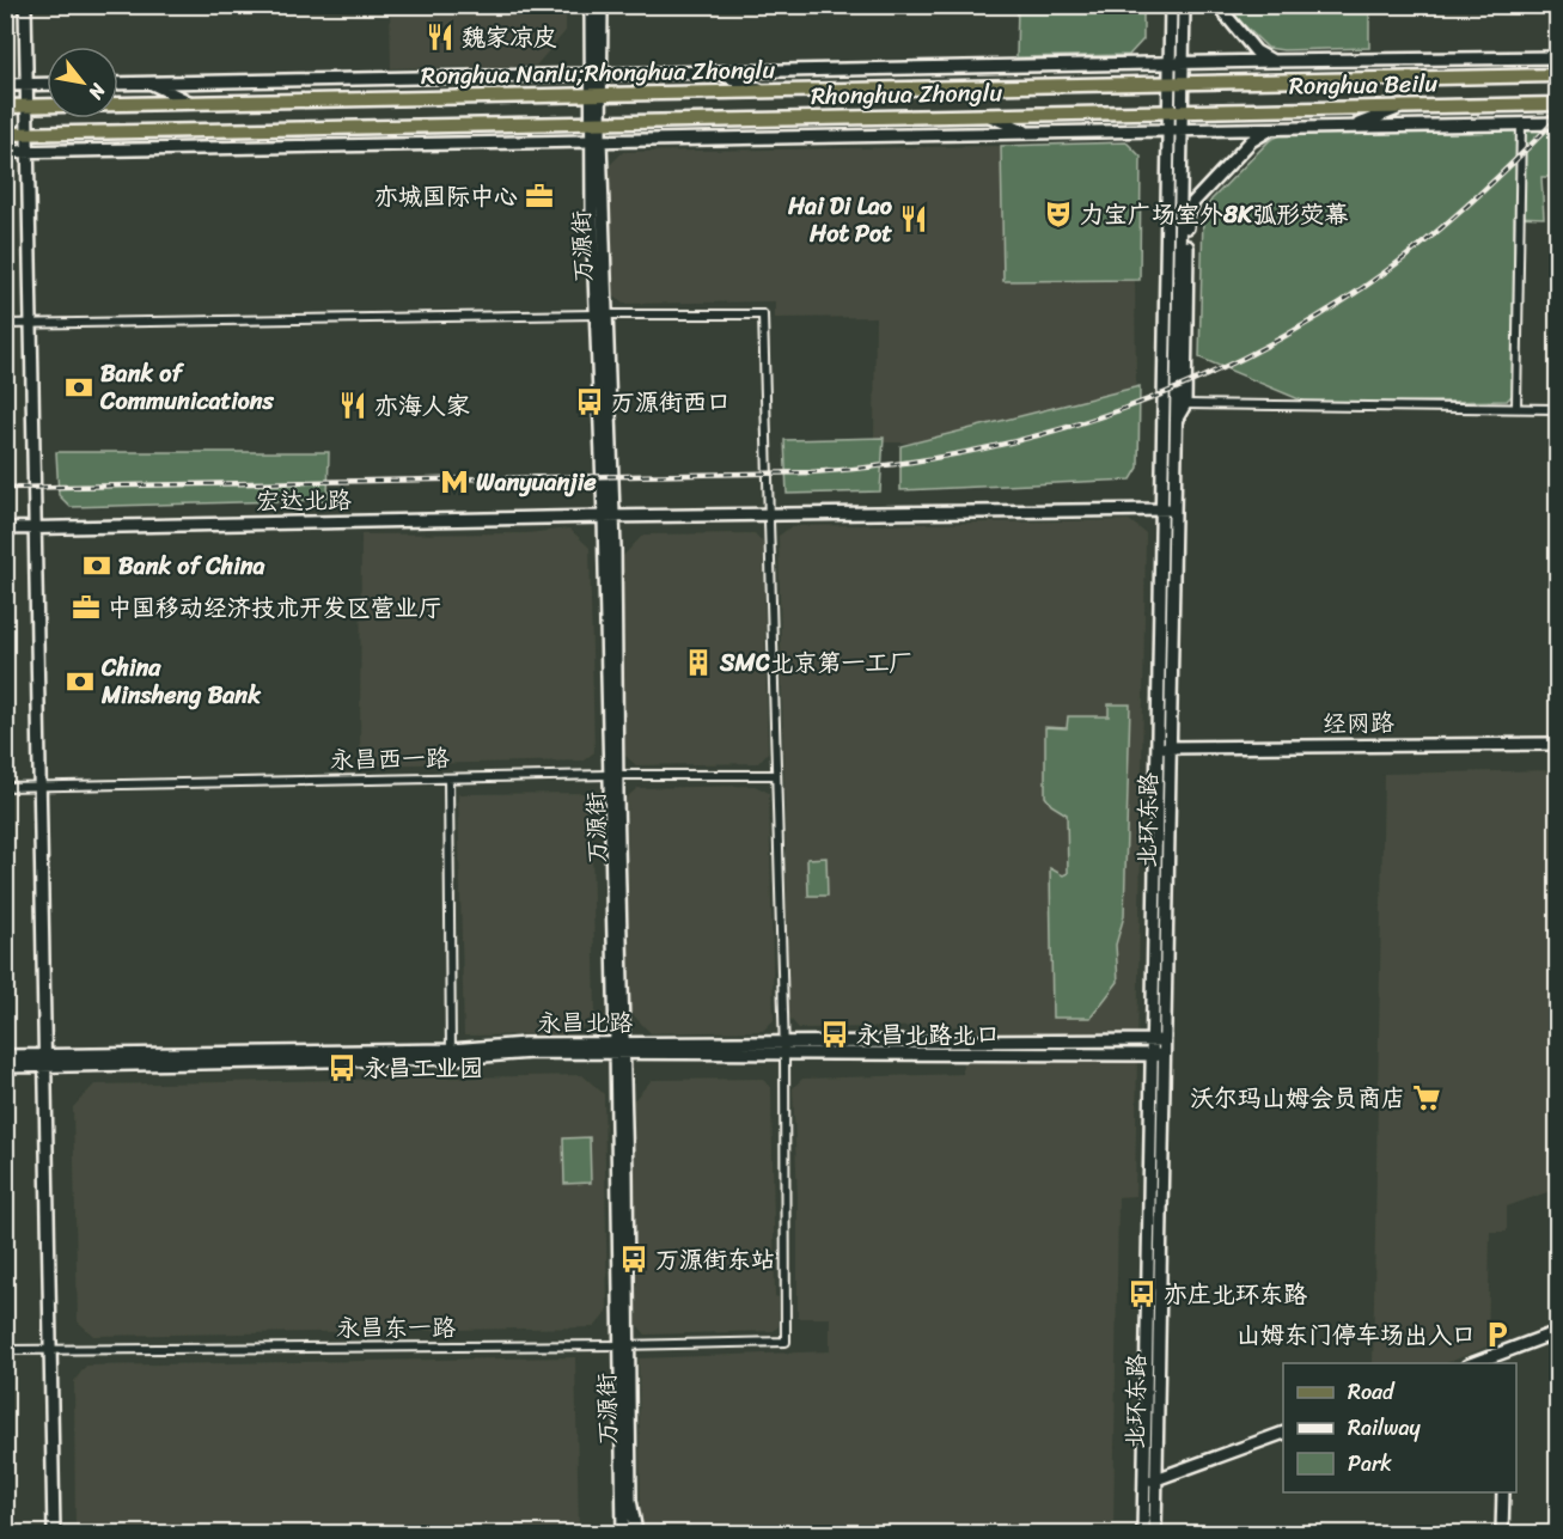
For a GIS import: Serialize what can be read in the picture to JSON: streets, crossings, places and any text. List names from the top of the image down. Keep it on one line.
{"streets":{"main road":["Ronghua Nanlu;Rhonghua Zhonglu","Ronghua Beilu","Rhonghua Zhonglu"],"street":["万源街","宏达北路","经网路","永昌西一路","北环东路","永昌北路","永昌东一路"]},"crossings":[["Ronghua Nanlu;Rhonghua Zhonglu","Ronghua Beilu"],["Ronghua Nanlu;Rhonghua Zhonglu","Rhonghua Zhonglu"],["Ronghua Nanlu;Rhonghua Zhonglu","万源街"],["Ronghua Nanlu;Rhonghua Zhonglu","北环东路"],["Ronghua Beilu","Rhonghua Zhonglu"],["Ronghua Beilu","北环东路"],["Rhonghua Zhonglu","万源街"],["Rhonghua Zhonglu","北环东路"],["万源街","宏达北路"],["万源街","永昌西一路"],["万源街","永昌北路"],["万源街","永昌东一路"],["宏达北路","北环东路"],["经网路","北环东路"],["北环东路","永昌北路"],["永昌北路","永昌东一路"]],"places":{"restaurant":["魏家凉皮","Hai Di Lao Hot Pot","亦海人家"],"office":["亦城国际中心","中国移动经济技术开发区营业厅"],"theatre":["力宝广场室外8K弧形荧幕"],"bank":["Bank of Communications","Bank of China","China Minsheng Bank"],"bus stop":["万源街西口","永昌北路北口","永昌工业园","万源街东站","亦庄北环东路"],"metro station":["Wanyuanjie"],"building":["SMC北京第一工厂"],"supermarket":["沃尔玛山姆会员商店"],"parking":["山姆东门停车场出入口"]},"legend":["Road","Railway","Park"],"north":"bottom right"}
